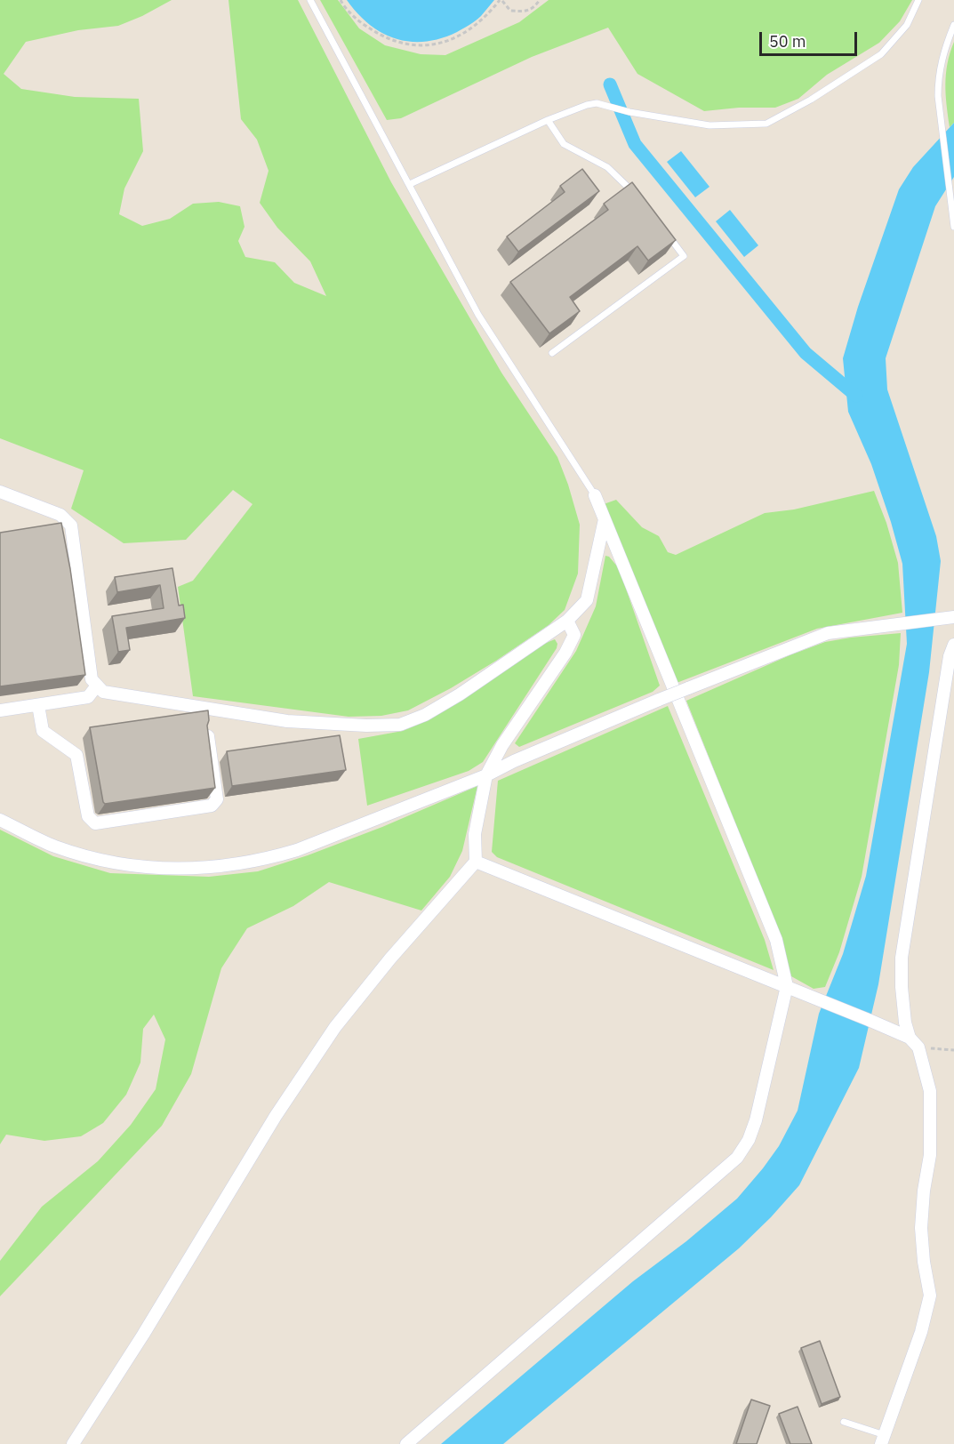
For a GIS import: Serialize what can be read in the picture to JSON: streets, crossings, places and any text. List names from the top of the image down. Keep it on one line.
{"scale_bar":"50 m"}
